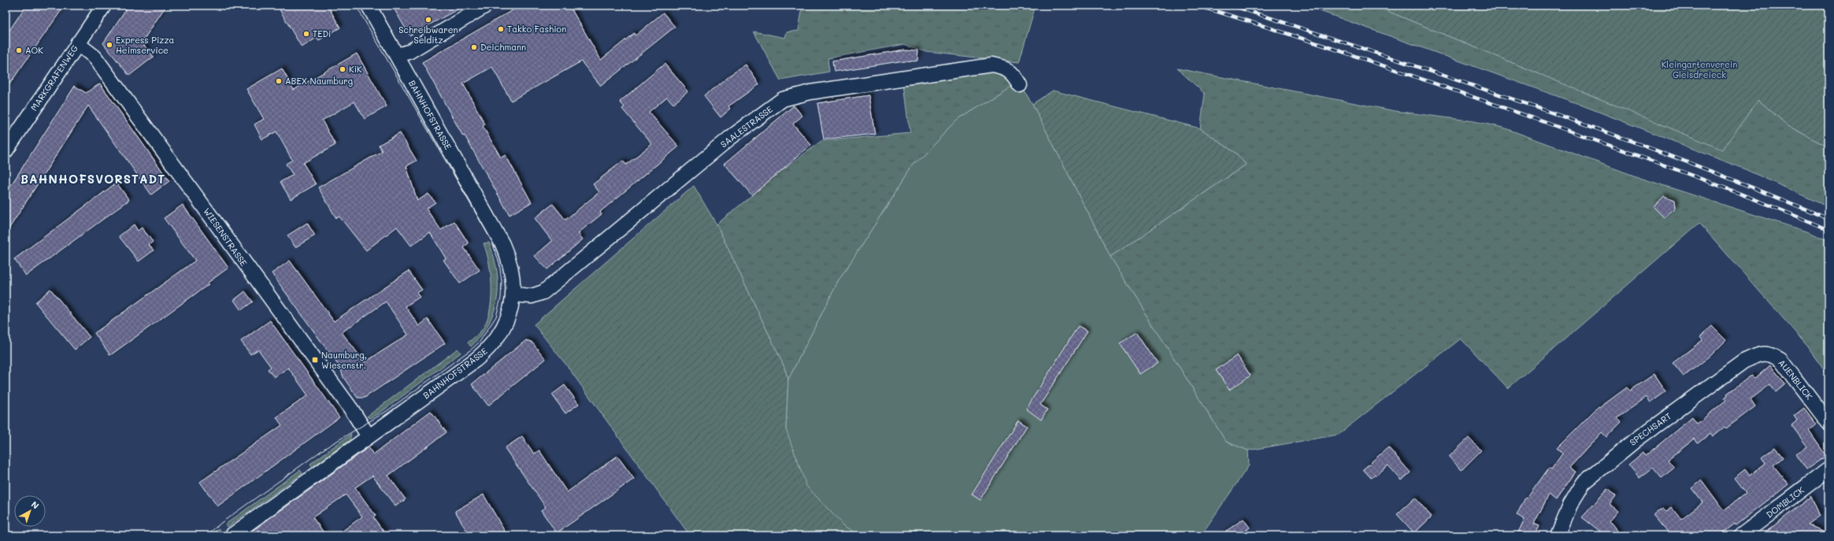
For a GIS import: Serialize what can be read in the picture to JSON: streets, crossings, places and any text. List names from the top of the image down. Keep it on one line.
{"streets":{"street":["MARKGRAFENWEG","BAHNHOFSTRASSE","SAALESTRASSE","WIESENSTRASSE","AUENBLICK","SPECHSART","DOMBLICK"]},"crossings":[["MARKGRAFENWEG","WIESENSTRASSE"],["BAHNHOFSTRASSE","SAALESTRASSE"],["BAHNHOFSTRASSE","WIESENSTRASSE"],["AUENBLICK","SPECHSART"]],"districts":["BAHNHOFSVORSTADT"],"parks":["Kleingartenverein Gleisdreieck"],"places":{"other":["Schreibwaren Selditz","Takko Fashion","TEDi","Express Pizza Heimservice","Deichmann","AOK","KiK","ABEX Naumburg"],"transit":["Naumburg, Wiesenstr."]},"north":"top right"}
